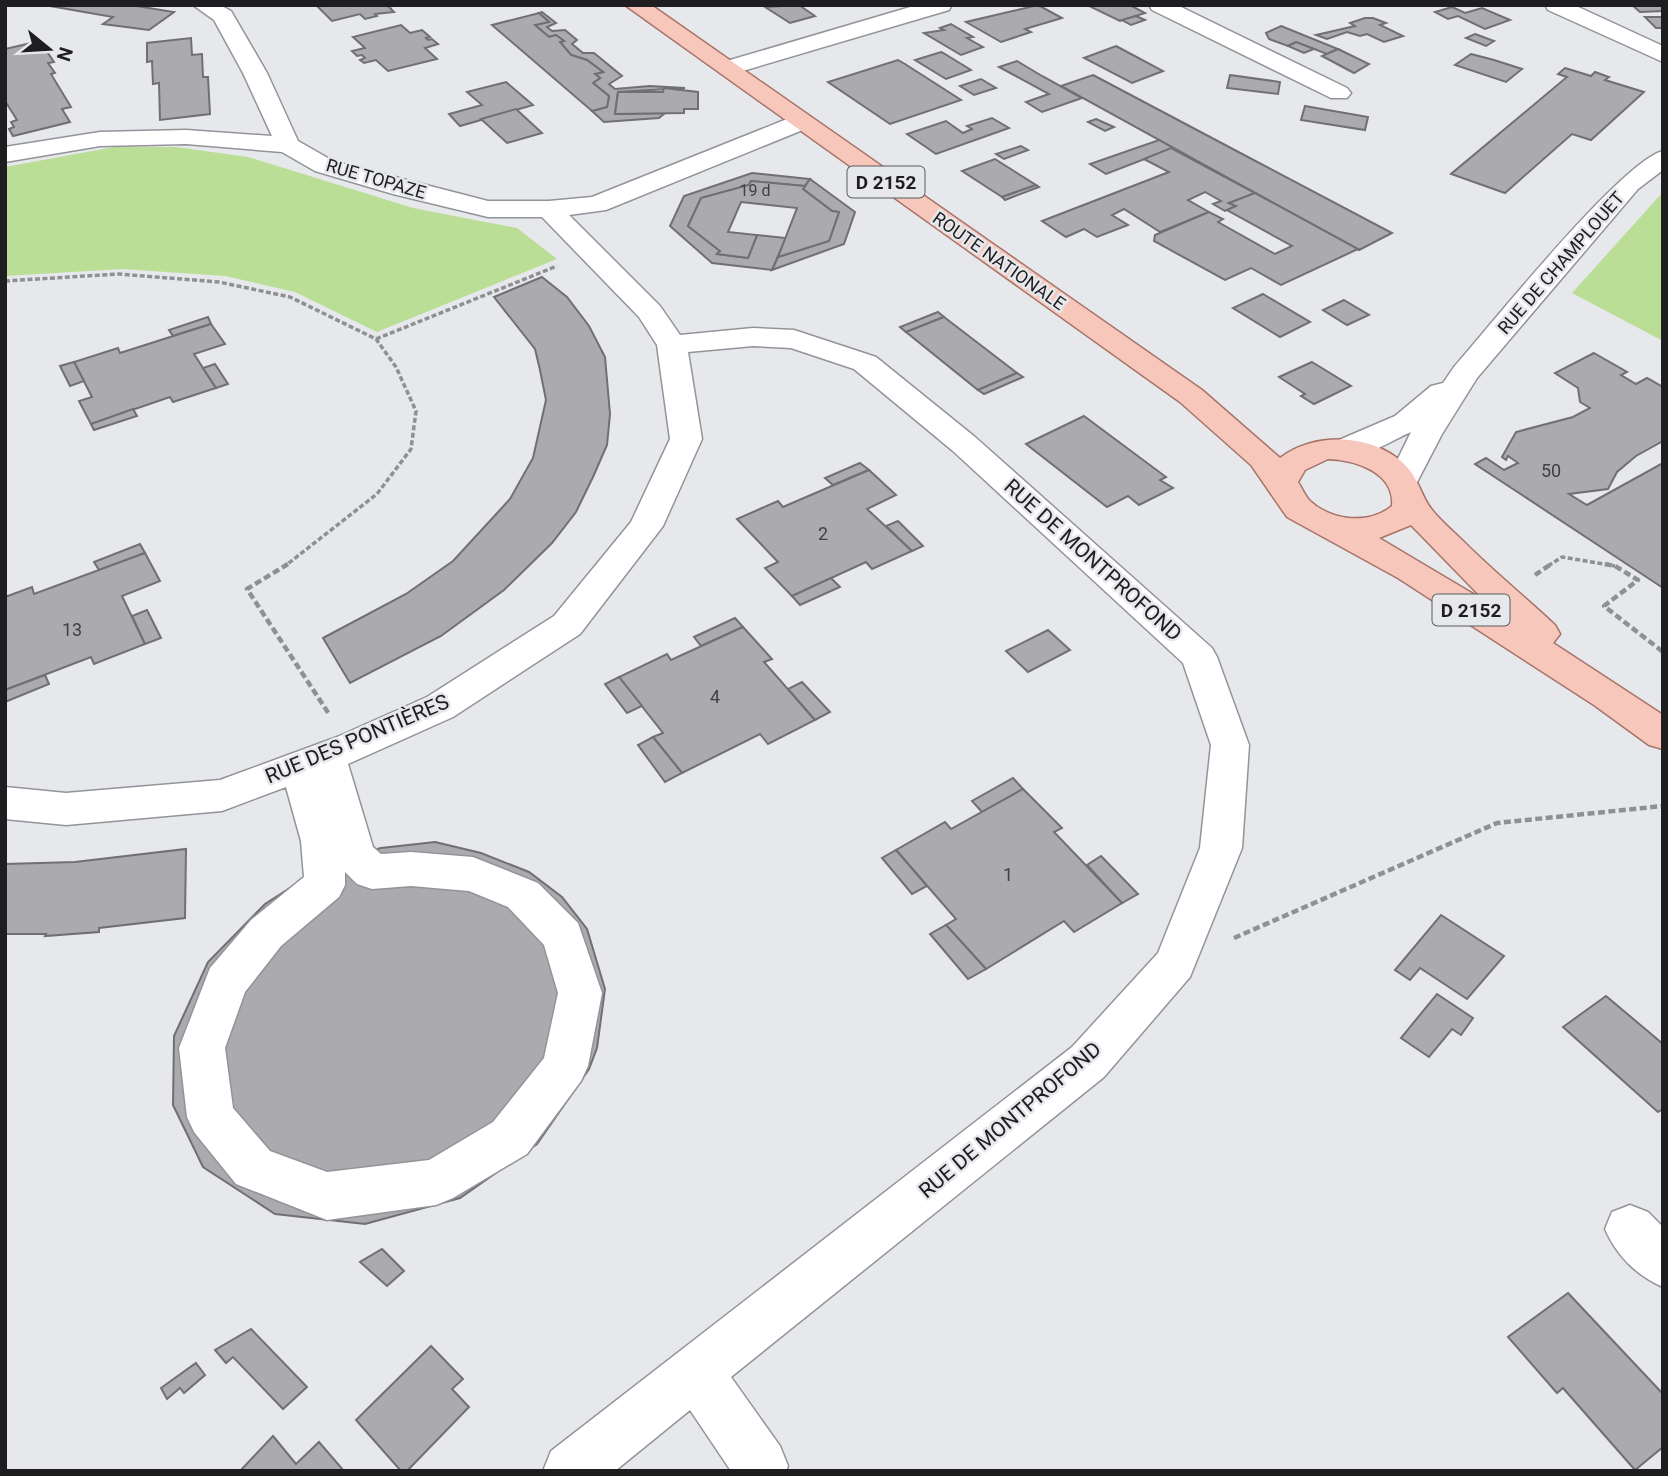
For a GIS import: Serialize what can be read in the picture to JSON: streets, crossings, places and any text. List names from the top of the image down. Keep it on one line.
{"streets":{"main road":["D 2152","ROUTE NATIONALE"],"street":["RUE TOPAZE","RUE DE CHAMPLOUET","RUE DE MONTPROFOND","RUE DES PONTIÈRES"]},"crossings":[["RUE TOPAZE","ROUTE NATIONALE"],["RUE TOPAZE","RUE DES PONTIÈRES"],["ROUTE NATIONALE","RUE DE CHAMPLOUET"],["RUE DE MONTPROFOND","RUE DES PONTIÈRES"]],"house_numbers":["19 d","50","2","13","4","1"],"north":"right"}
